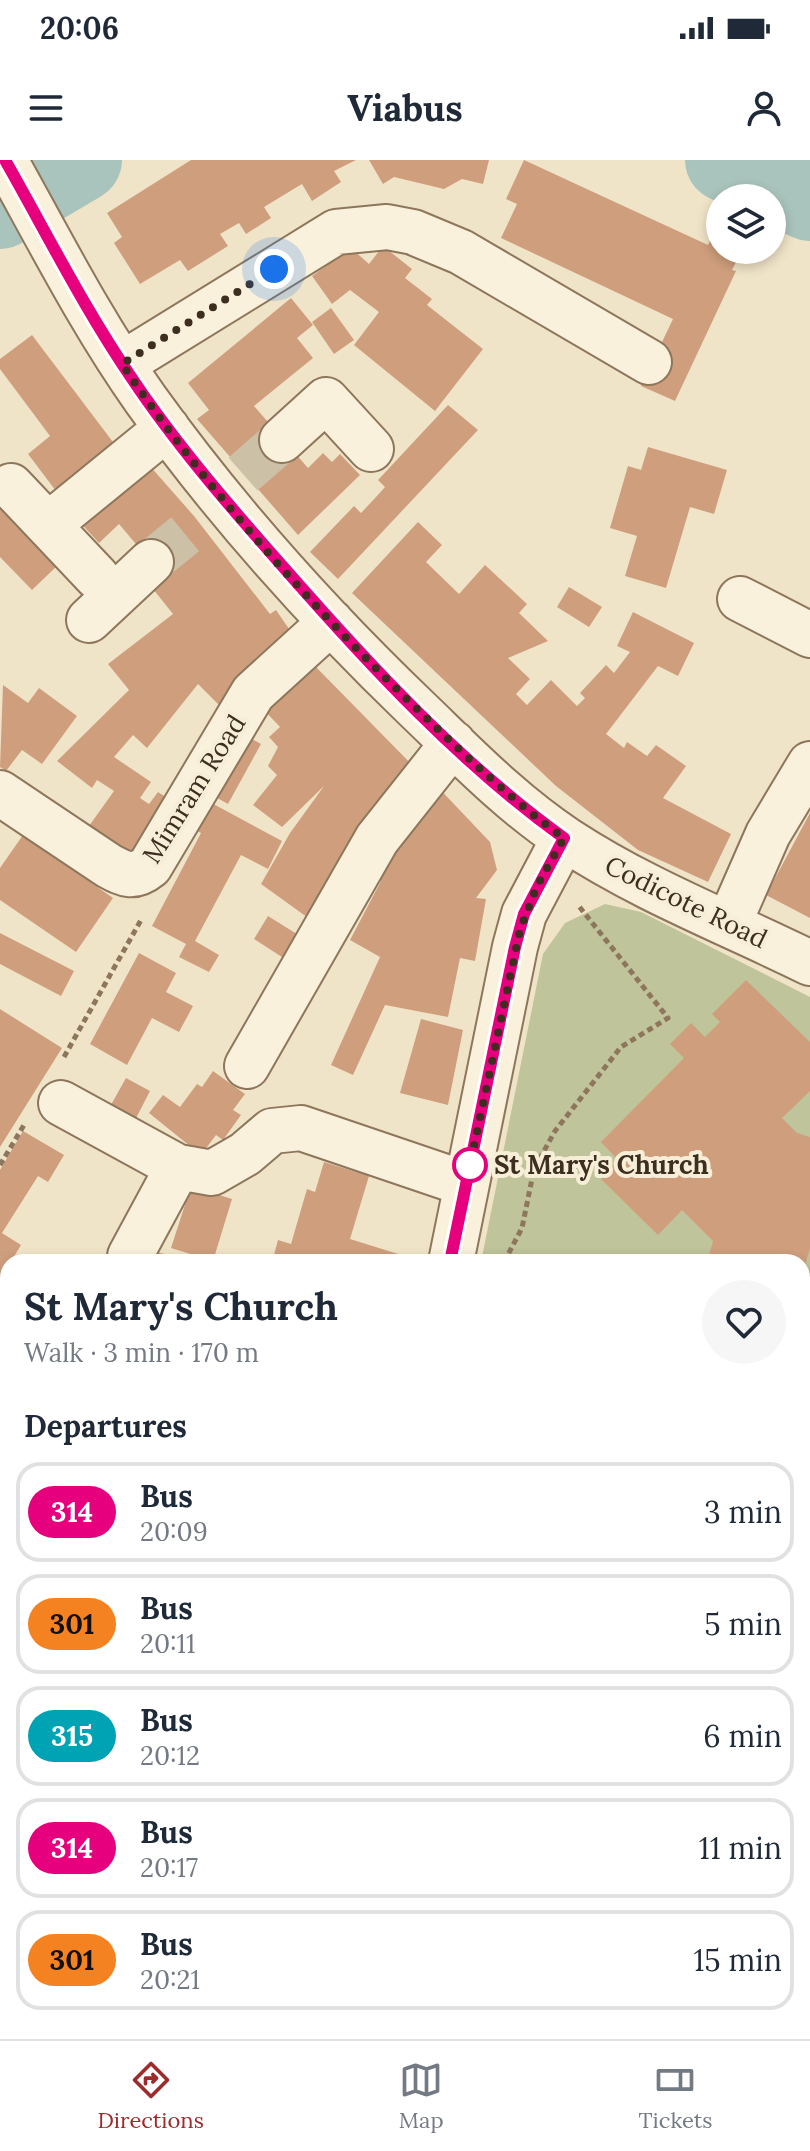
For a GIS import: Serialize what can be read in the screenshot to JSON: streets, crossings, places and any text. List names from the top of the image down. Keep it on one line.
{"streets":{"street":["Mimram Road","Codicote Road"]},"crossings":[["Mimram Road","Codicote Road"]],"places":["St Mary's Church"],"lines":["bus line 314"],"page":{"status":"20:06","header":"Viabus","heading":[["St Mary's Church","Walk · 3 min · 170 m"],"Departures"],"list":[{"mark":"314","name":"Bus","note":"20:09","value":"3 min"},{"mark":"301","name":"Bus","note":"20:11","value":"5 min"},{"mark":"315","name":"Bus","note":"20:12","value":"6 min"},{"mark":"314","name":"Bus","note":"20:17","value":"11 min"},{"mark":"301","name":"Bus","note":"20:21","value":"15 min"}],"tabs":["Directions","Map","Tickets"]}}
